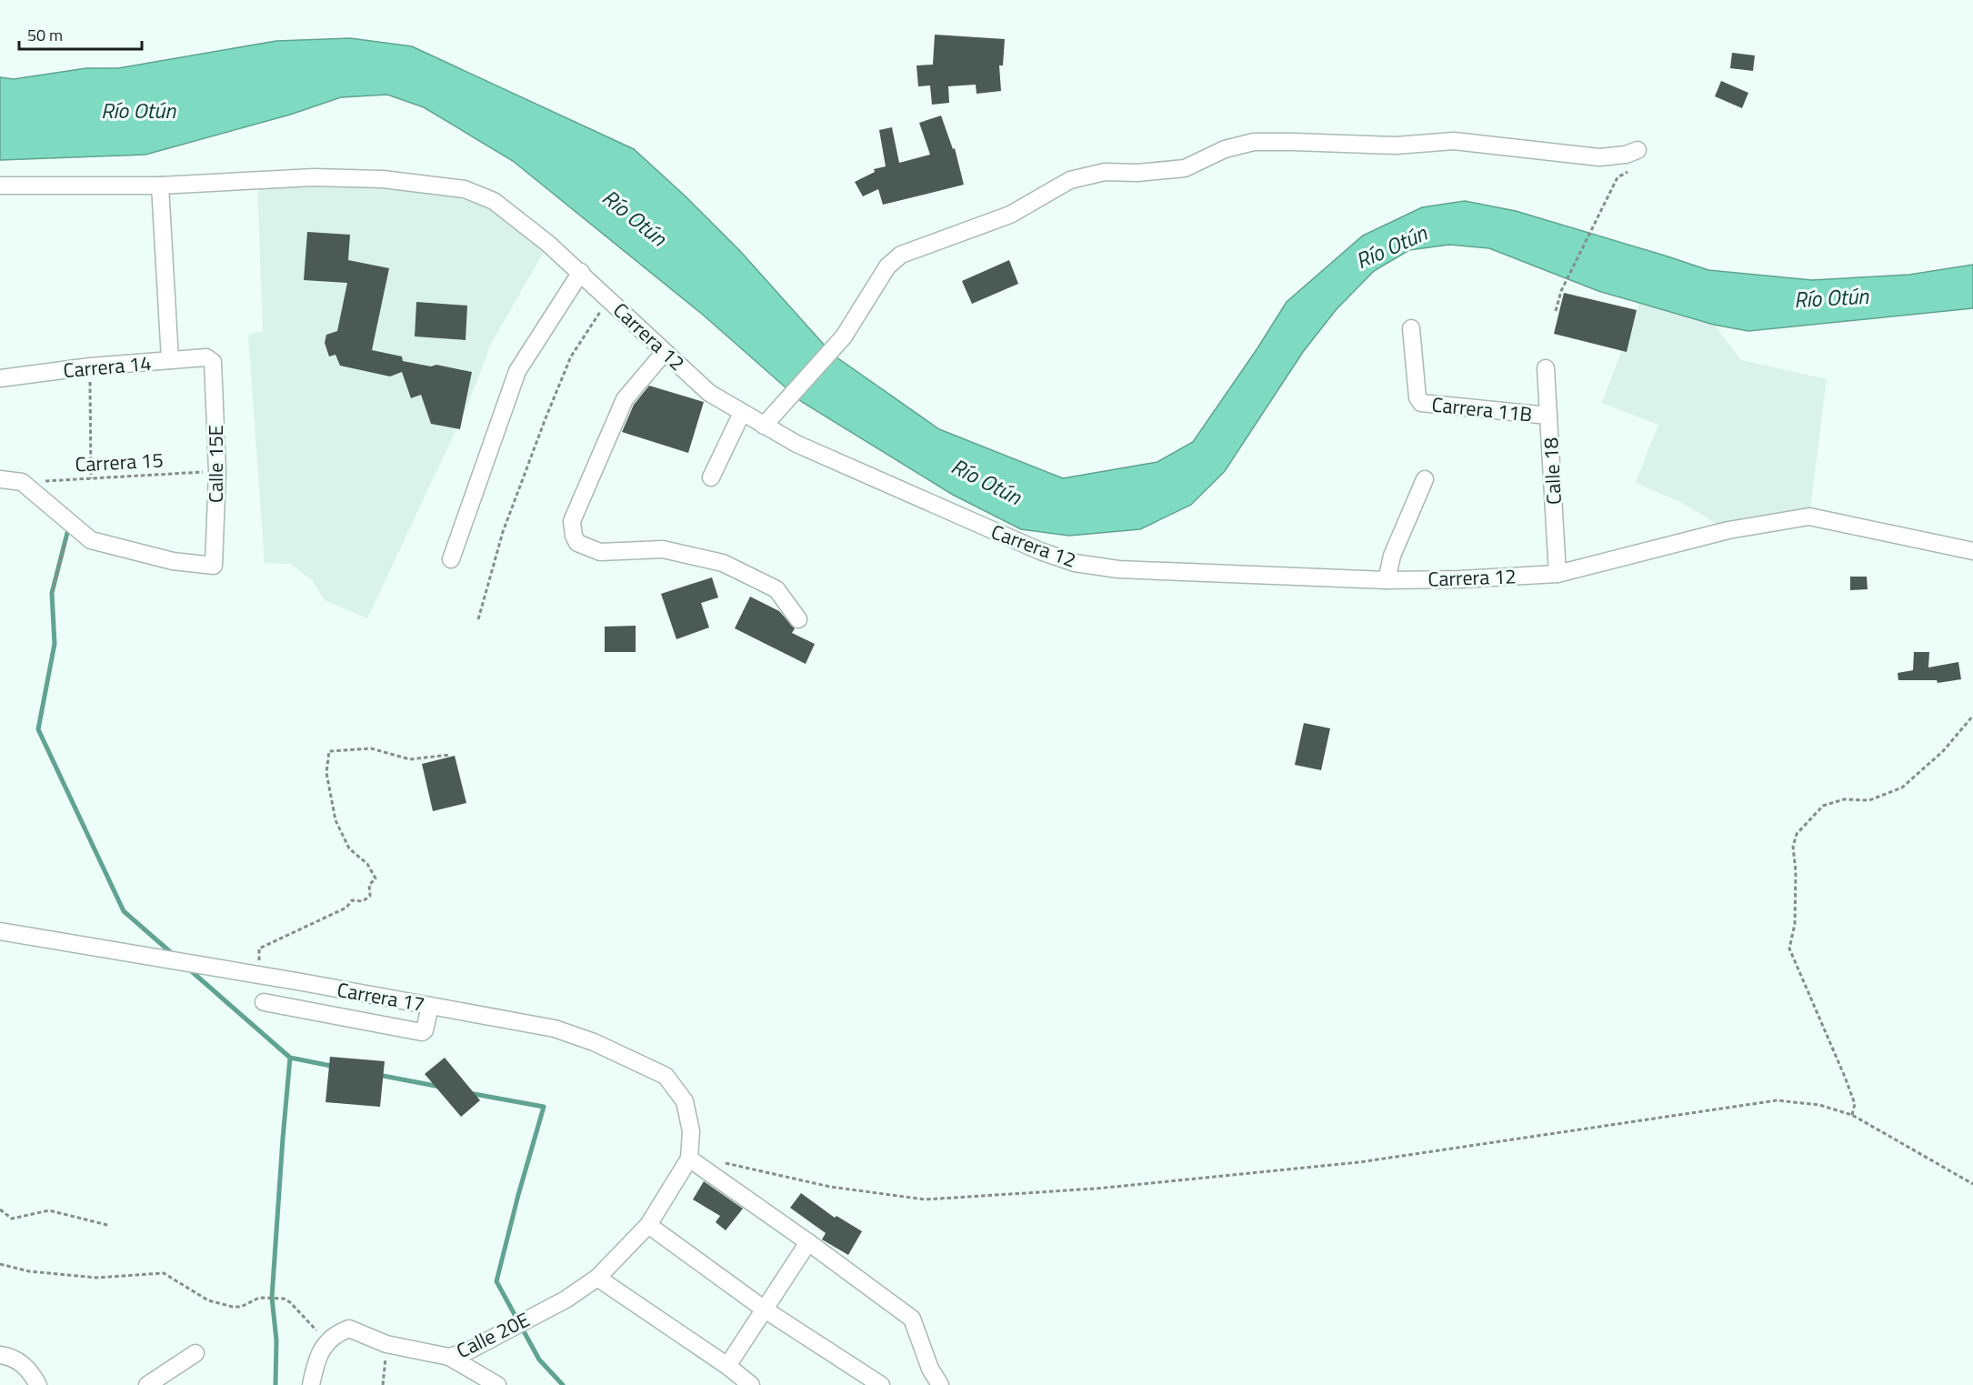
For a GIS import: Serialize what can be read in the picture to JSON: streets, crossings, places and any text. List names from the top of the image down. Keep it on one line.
{"streets":{"street":["Carrera 12","Carrera 14","Carrera 11B","Calle 15E","Calle 18","Carrera 17","Calle 20E"],"path":["Carrera 15"]},"crossings":[["Carrera 12","Calle 18"],["Carrera 14","Calle 15E"],["Carrera 11B","Calle 18"],["Carrera 15","Calle 15E"],["Carrera 17","Calle 20E"]],"water":["Río Otún"],"scale_bar":"50 m"}
